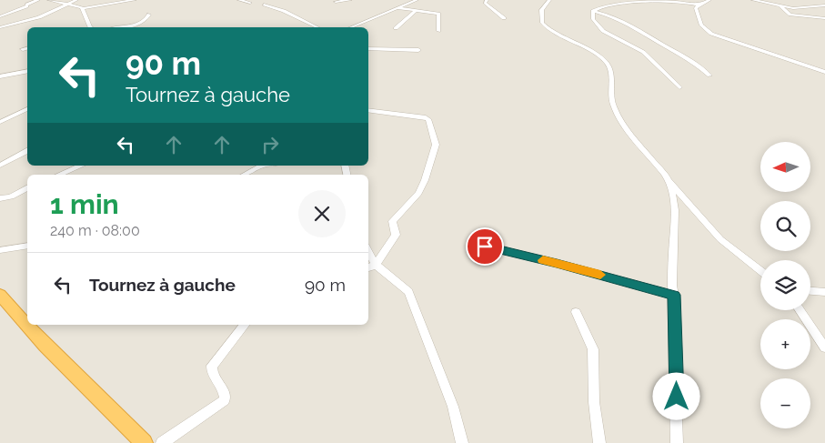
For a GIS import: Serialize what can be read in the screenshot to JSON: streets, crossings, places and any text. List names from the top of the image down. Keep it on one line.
{"north":"left","page":{"turn":["90 m","Tournez à gauche"],"map_buttons":["+","−"],"heading":["1 min","240 m · 08:00"],"list":[{"name":"Tournez à gauche","value":"90 m"}]}}
